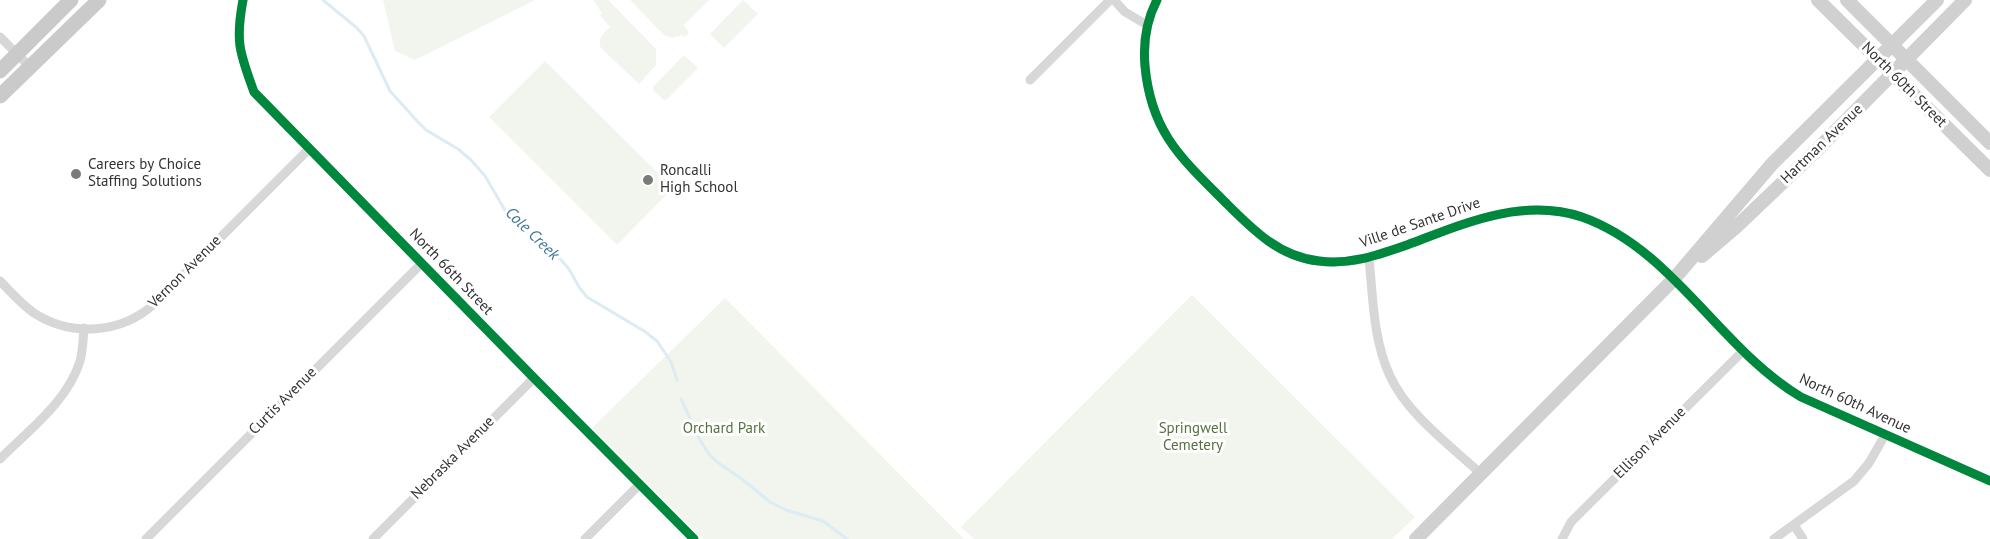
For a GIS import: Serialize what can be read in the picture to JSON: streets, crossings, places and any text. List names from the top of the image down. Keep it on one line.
{"streets":{"main road":["North 60th Street","Hartman Avenue"],"street":["Ville de Sante Drive","Vernon Avenue","North 66th Street","Curtis Avenue","North 60th Avenue","Ellison Avenue","Nebraska Avenue"]},"crossings":[["North 60th Street","Hartman Avenue"],["Hartman Avenue","Ville de Sante Drive"],["Hartman Avenue","North 60th Avenue"],["Ville de Sante Drive","North 60th Avenue"],["Vernon Avenue","North 66th Street"],["North 66th Street","Curtis Avenue"],["North 66th Street","Nebraska Avenue"],["North 60th Avenue","Ellison Avenue"]],"water":["Cole Creek"],"parks":["Orchard Park","Springwell Cemetery"],"places":["Careers by Choice Staffing Solutions","Roncalli High School"]}
